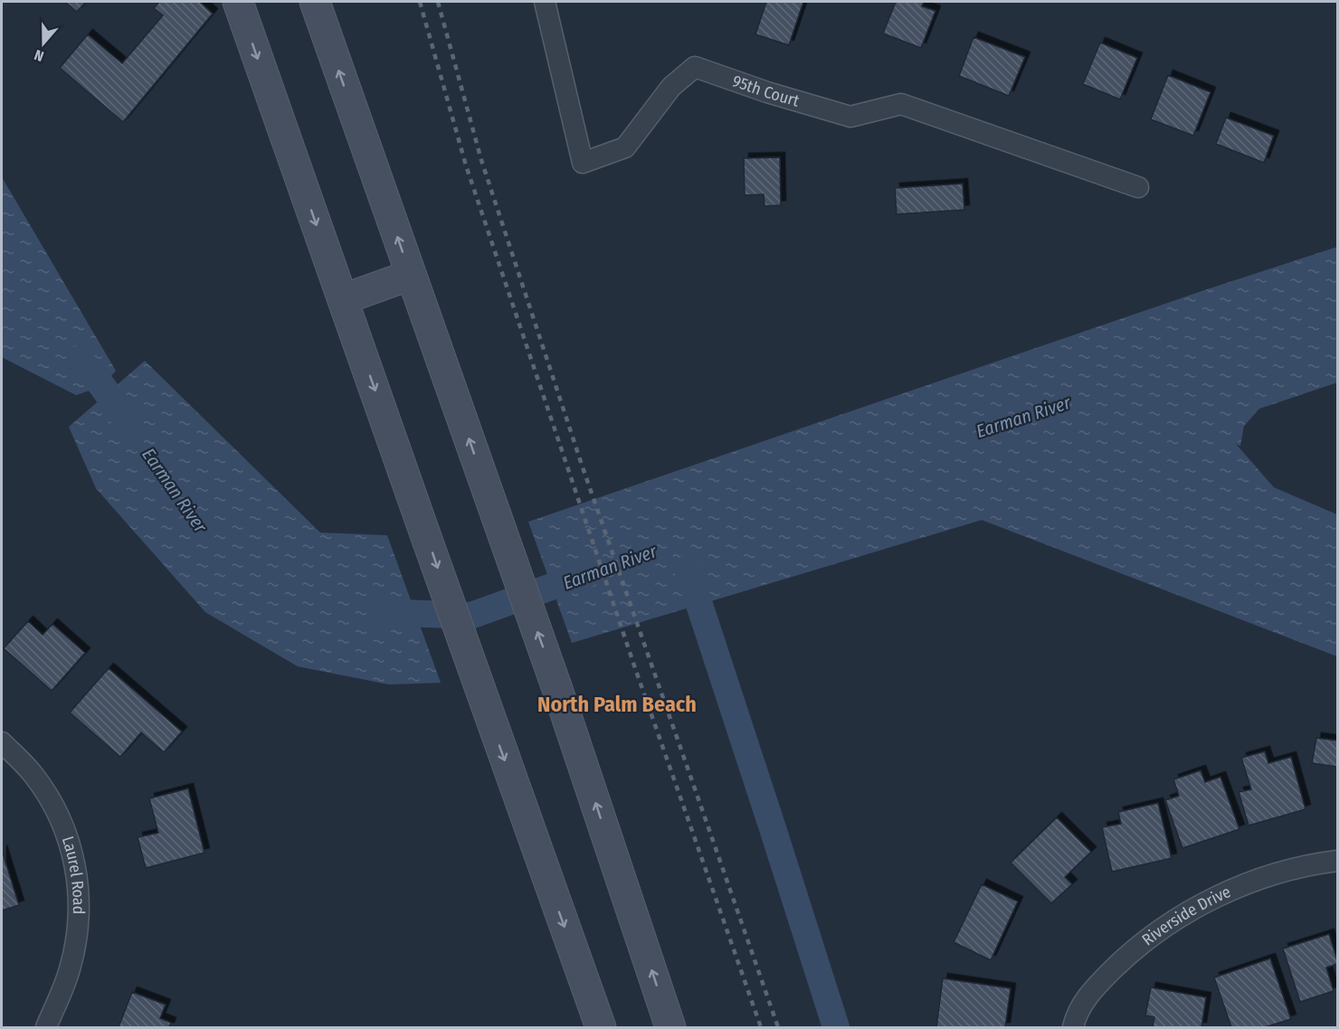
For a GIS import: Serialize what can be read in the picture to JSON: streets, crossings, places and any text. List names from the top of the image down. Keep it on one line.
{"streets":{"street":["95th Court","Laurel Road","Riverside Drive"]},"districts":["North Palm Beach"],"water":["Earman River"],"north":"bottom"}
